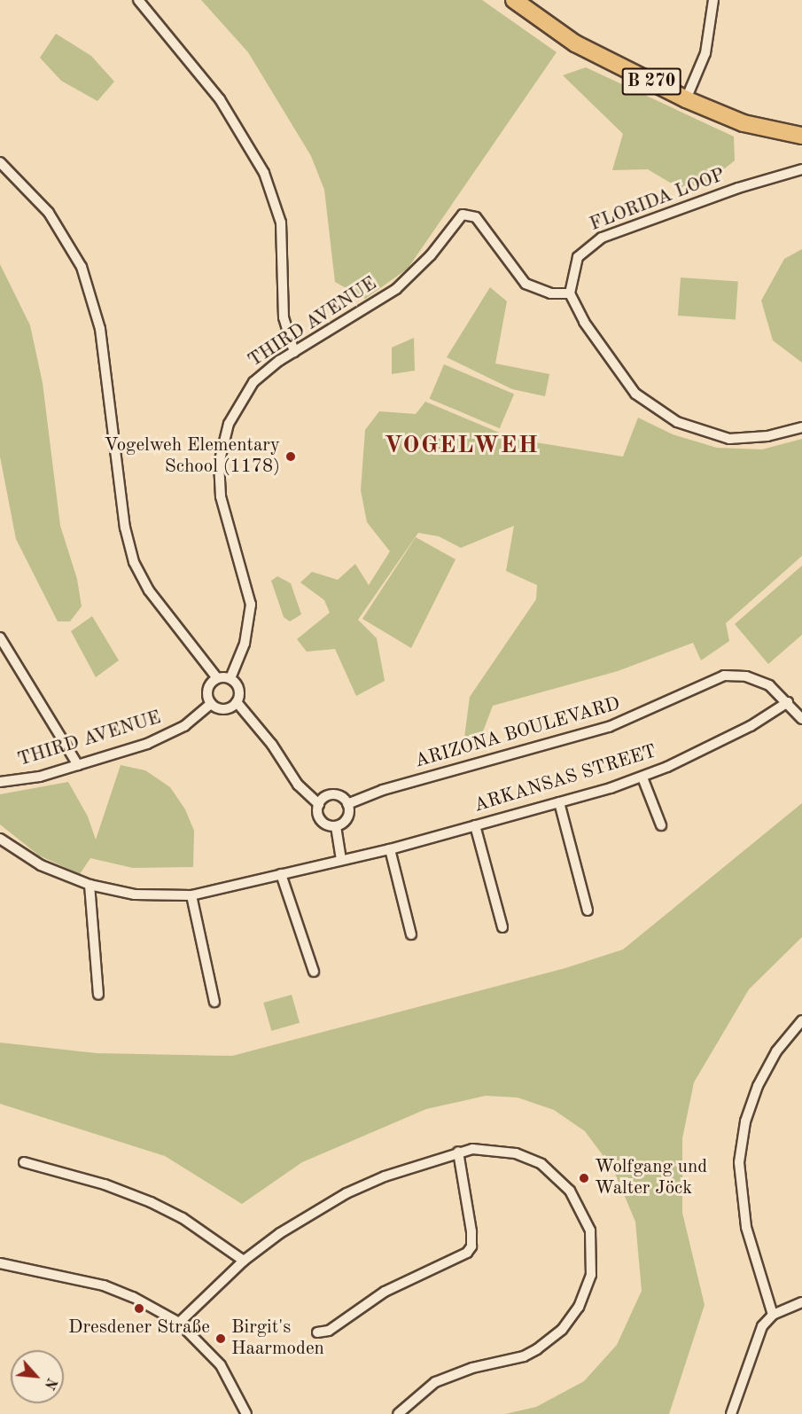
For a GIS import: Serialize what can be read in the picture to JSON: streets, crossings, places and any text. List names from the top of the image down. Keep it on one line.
{"streets":{"main road":["B 270"],"street":["FLORIDA LOOP","THIRD AVENUE","ARIZONA BOULEVARD","ARKANSAS STREET"]},"crossings":[["FLORIDA LOOP","THIRD AVENUE"],["ARIZONA BOULEVARD","ARKANSAS STREET"]],"districts":["VOGELWEH"],"places":["Vogelweh Elementary School (1178)","Wolfgang und Walter Jöck","Dresdener Straße","Birgit's Haarmoden"],"north":"bottom right"}
